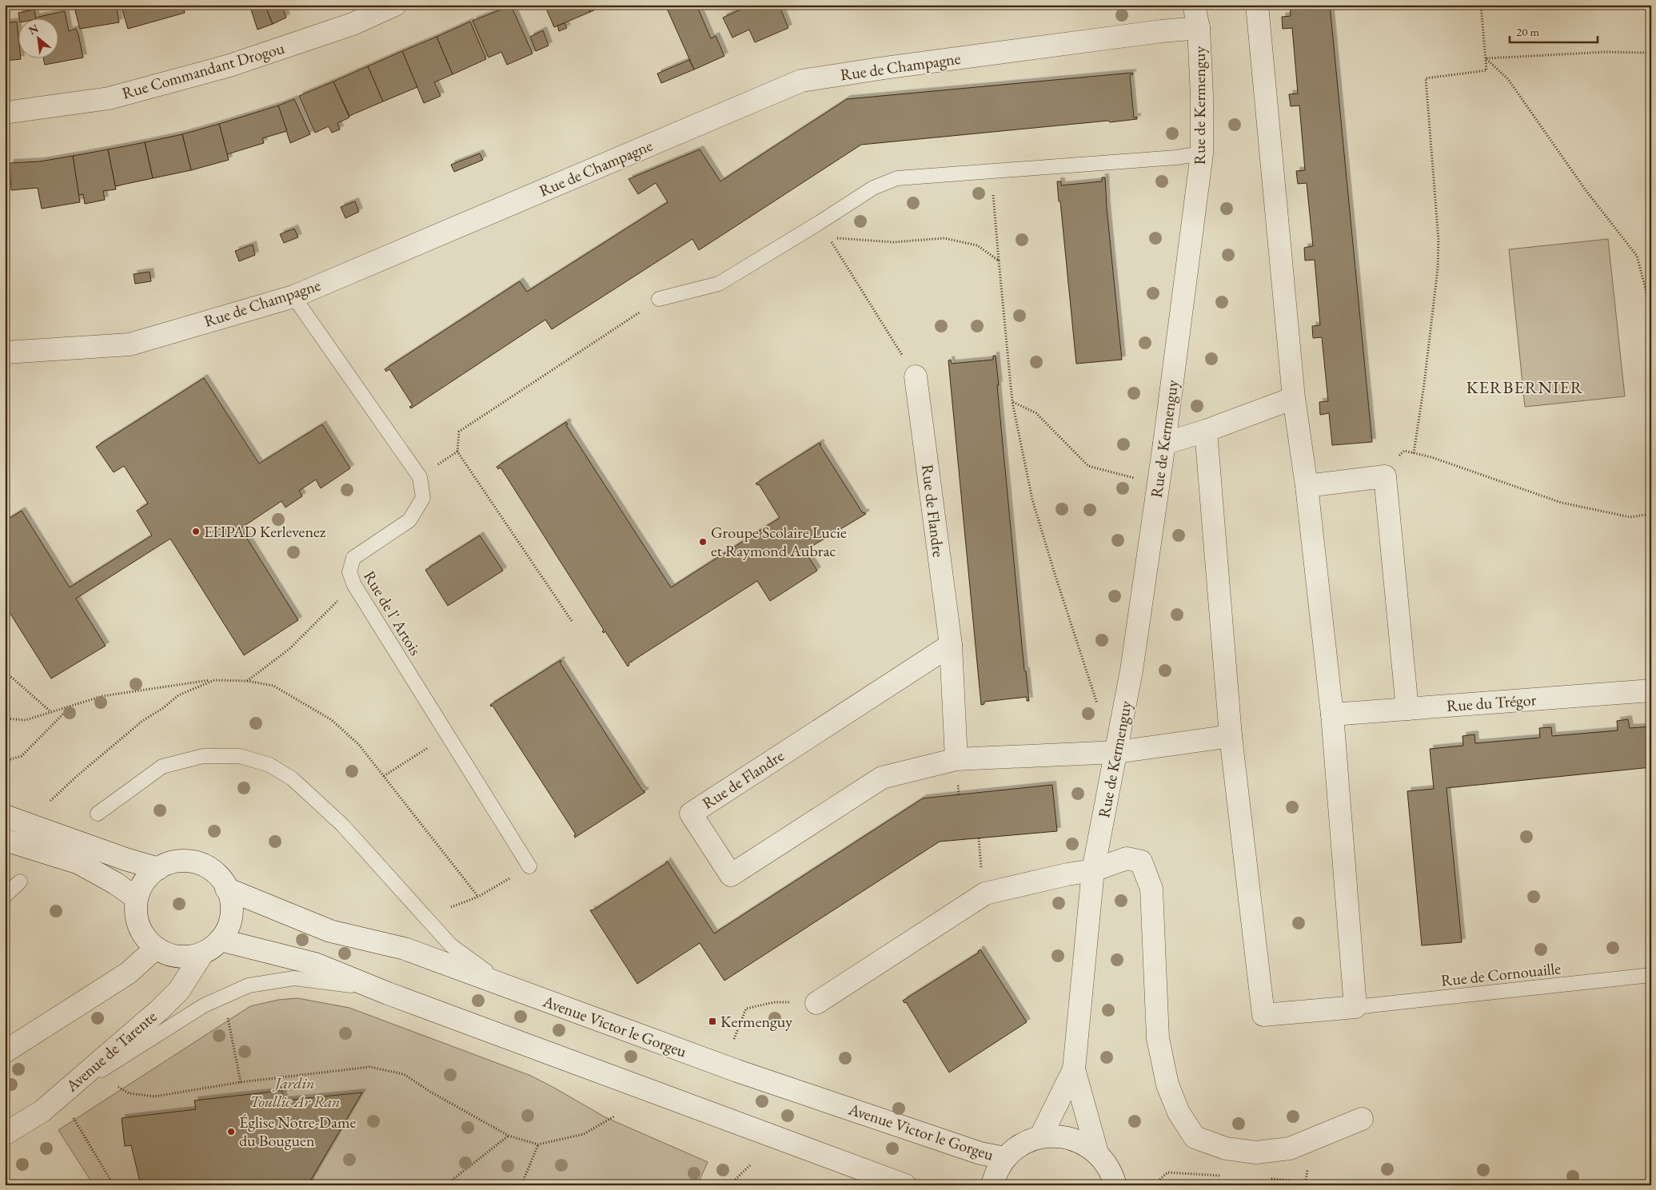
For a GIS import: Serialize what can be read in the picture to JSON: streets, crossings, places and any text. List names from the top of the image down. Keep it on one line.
{"streets":{"street":["Rue de Champagne","Rue Commandant Drogou","Rue de Kermenguy","Rue de Flandre","Rue du Trégor","Avenue Victor le Gorgeu","Avenue de Tarente"],"lane":["Rue de l' Artois","Rue de Cornouaille"]},"crossings":[["Rue de Champagne","Rue de Kermenguy"],["Rue de Champagne","Rue de l' Artois"],["Rue de Kermenguy","Rue de Flandre"],["Avenue Victor le Gorgeu","Avenue de Tarente"]],"districts":["KERBERNIER"],"parks":["Jardin Toullic Ar Ran"],"places":{"other":["EHPAD Kerlevenez","Groupe Scolaire Lucie et Raymond Aubrac","Église Notre-Dame du Bouguen"],"transit":["Kermenguy"]},"scale_bar":"20 m","north":"top left"}
